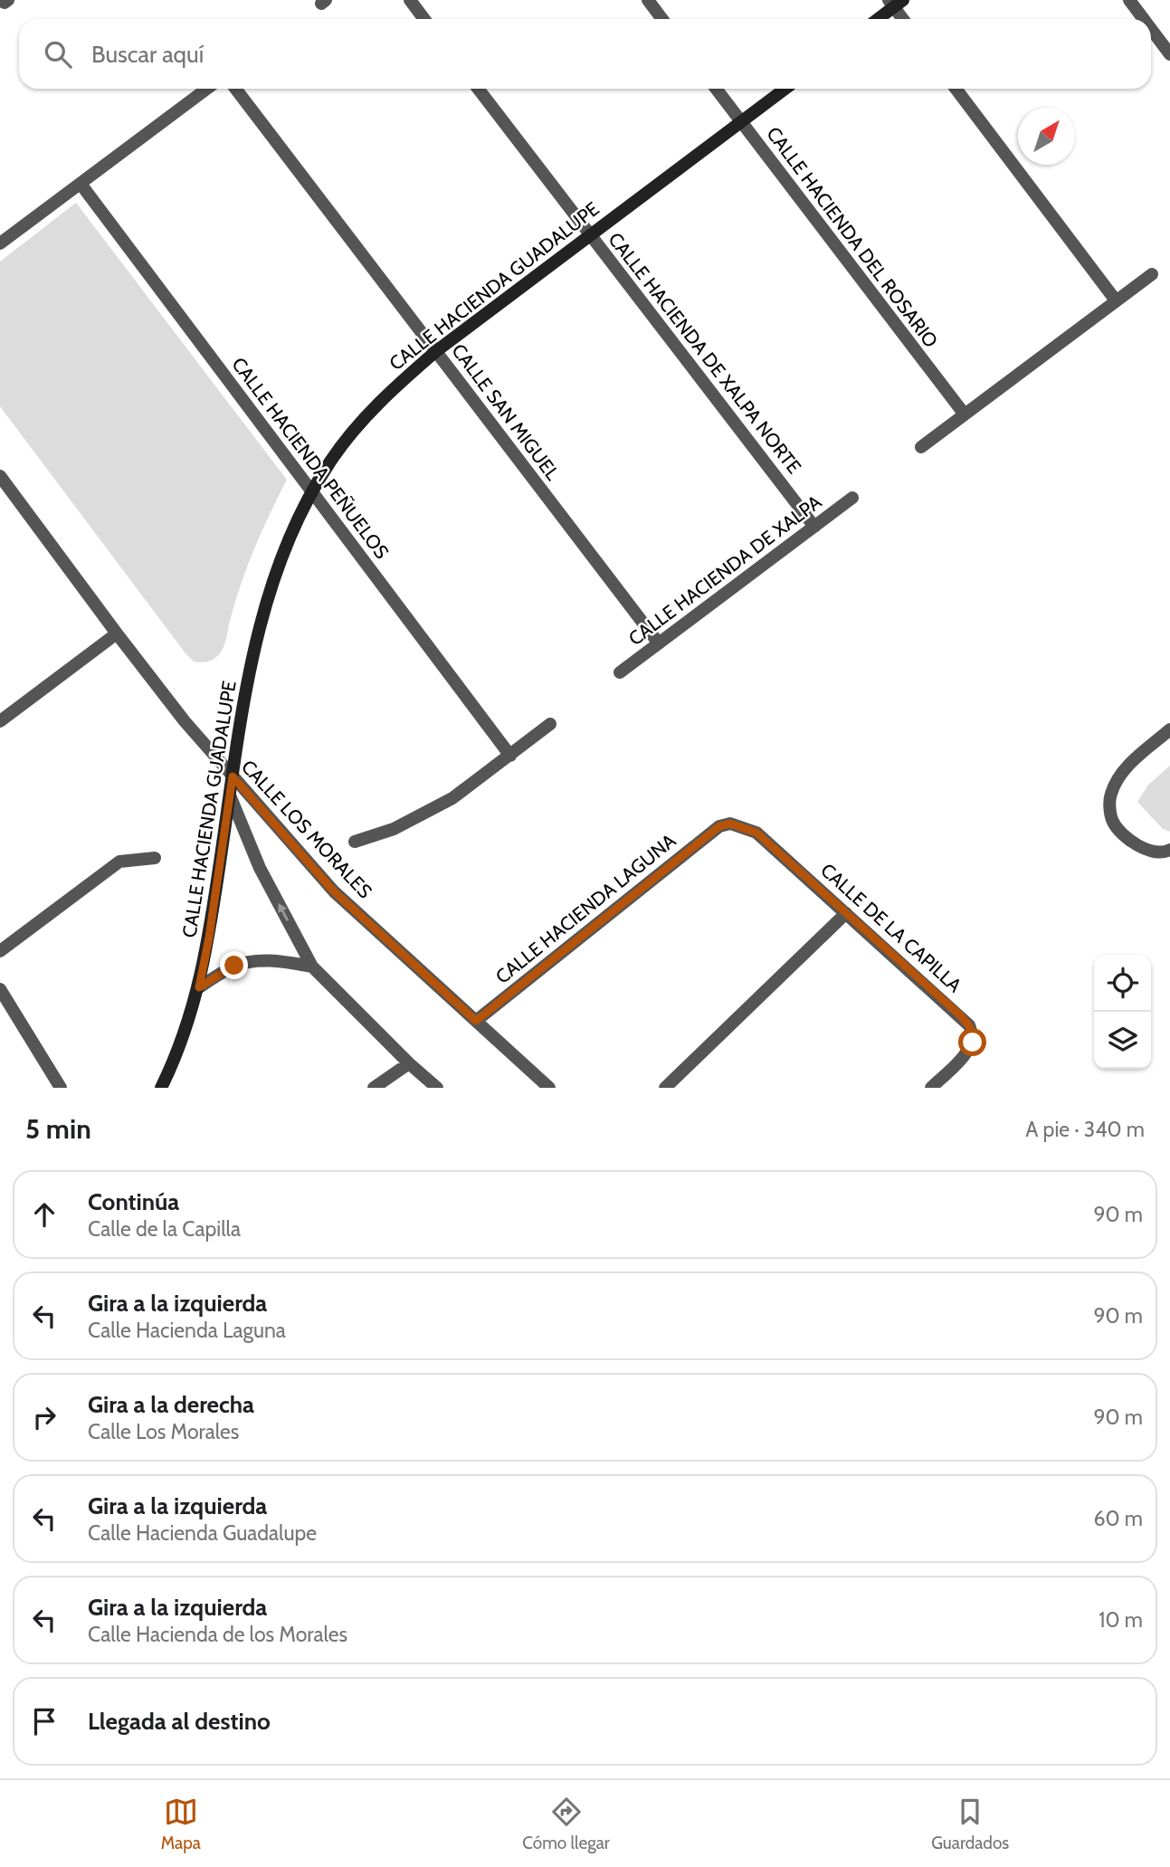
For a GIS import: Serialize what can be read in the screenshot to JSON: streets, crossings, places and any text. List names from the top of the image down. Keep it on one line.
{"streets":{"street":["CALLE HACIENDA DEL ROSARIO","CALLE HACIENDA GUADALUPE","CALLE HACIENDA DE XALPA NORTE","CALLE SAN MIGUEL","CALLE HACIENDA PEÑUELOS","CALLE HACIENDA DE XALPA","CALLE LOS MORALES","CALLE HACIENDA LAGUNA","CALLE DE LA CAPILLA"]},"crossings":[["CALLE HACIENDA DEL ROSARIO","CALLE HACIENDA GUADALUPE"],["CALLE HACIENDA GUADALUPE","CALLE HACIENDA DE XALPA NORTE"],["CALLE HACIENDA GUADALUPE","CALLE SAN MIGUEL"],["CALLE HACIENDA GUADALUPE","CALLE HACIENDA PEÑUELOS"],["CALLE HACIENDA GUADALUPE","CALLE LOS MORALES"],["CALLE HACIENDA DE XALPA NORTE","CALLE HACIENDA DE XALPA"],["CALLE SAN MIGUEL","CALLE HACIENDA DE XALPA"],["CALLE LOS MORALES","CALLE HACIENDA LAGUNA"],["CALLE HACIENDA LAGUNA","CALLE DE LA CAPILLA"]],"north":"top right","page":{"search":"Buscar aquí","heading":["5 min","A pie · 340 m"],"list":[["Continúa","Calle de la Capilla","90 m"],["Gira a la izquierda","Calle Hacienda Laguna","90 m"],["Gira a la derecha","Calle Los Morales","90 m"],["Gira a la izquierda","Calle Hacienda Guadalupe","60 m"],["Gira a la izquierda","Calle Hacienda de los Morales","10 m"],"Llegada al destino"],"nav":["Mapa","Cómo llegar","Guardados"]}}
